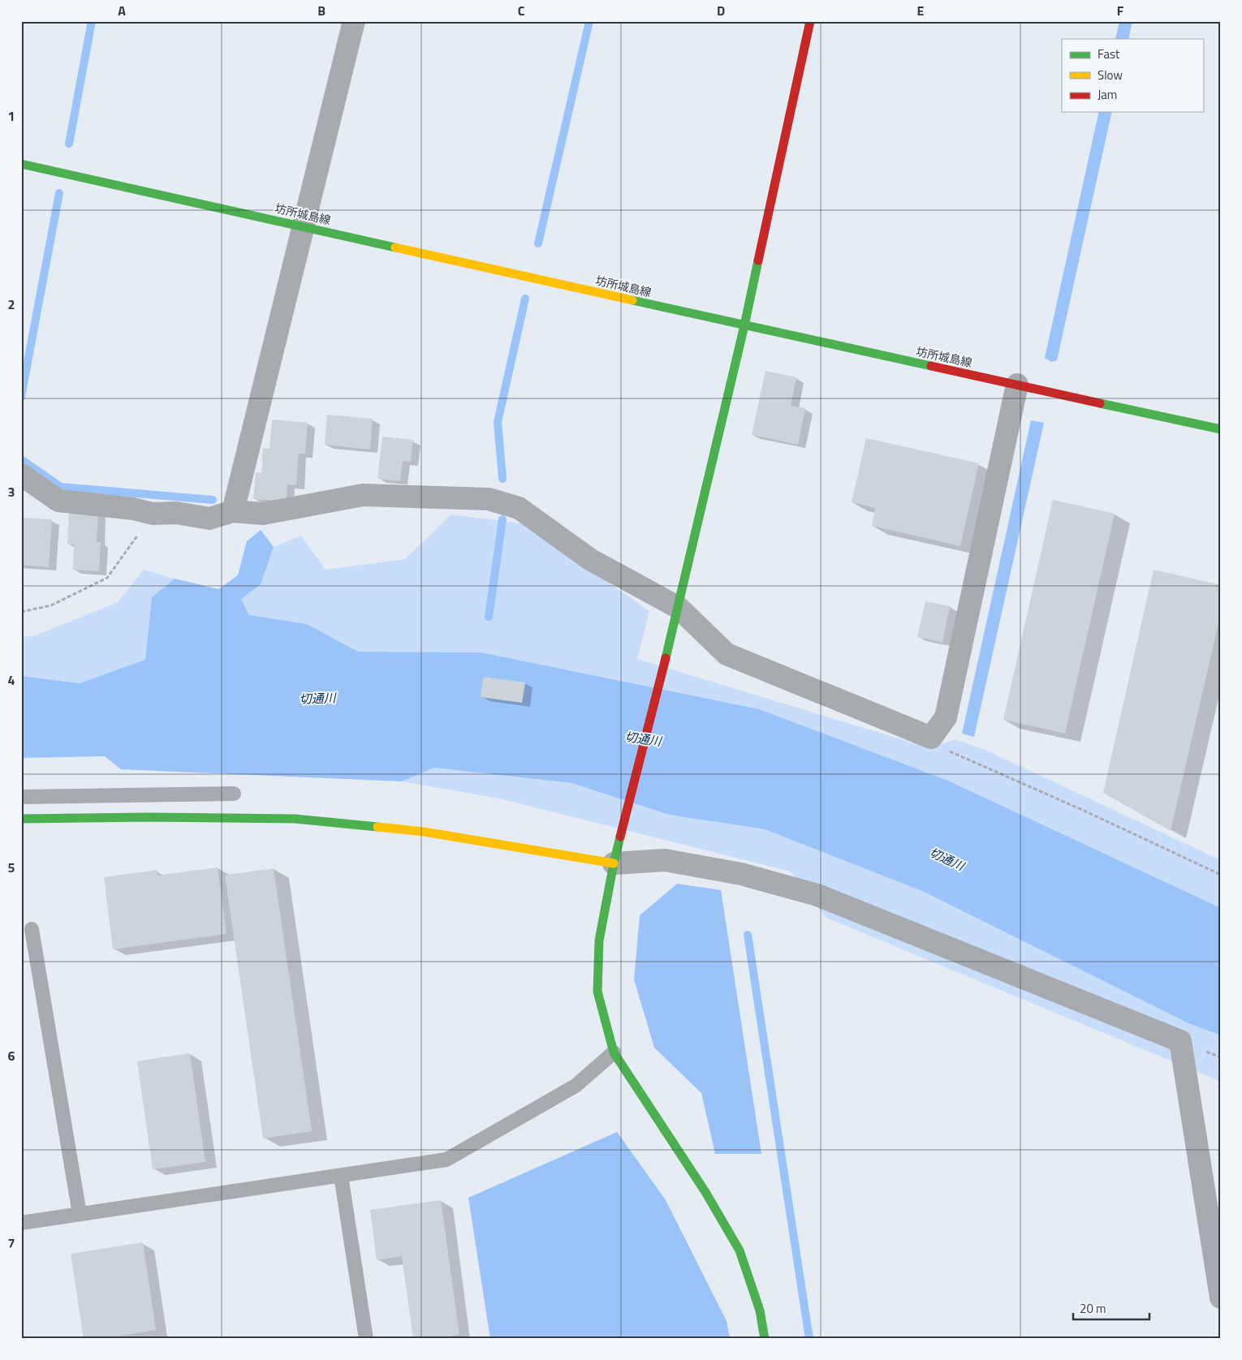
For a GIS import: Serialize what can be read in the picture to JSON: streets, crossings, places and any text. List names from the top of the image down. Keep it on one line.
{"streets":{"street":["坊所城島線"]},"water":["切通川"],"legend":["Fast","Slow","Jam"],"scale_bar":"20 m","grid":{"columns":["A","B","C","D","E","F"],"rows":["1","2","3","4","5","6","7"]}}
